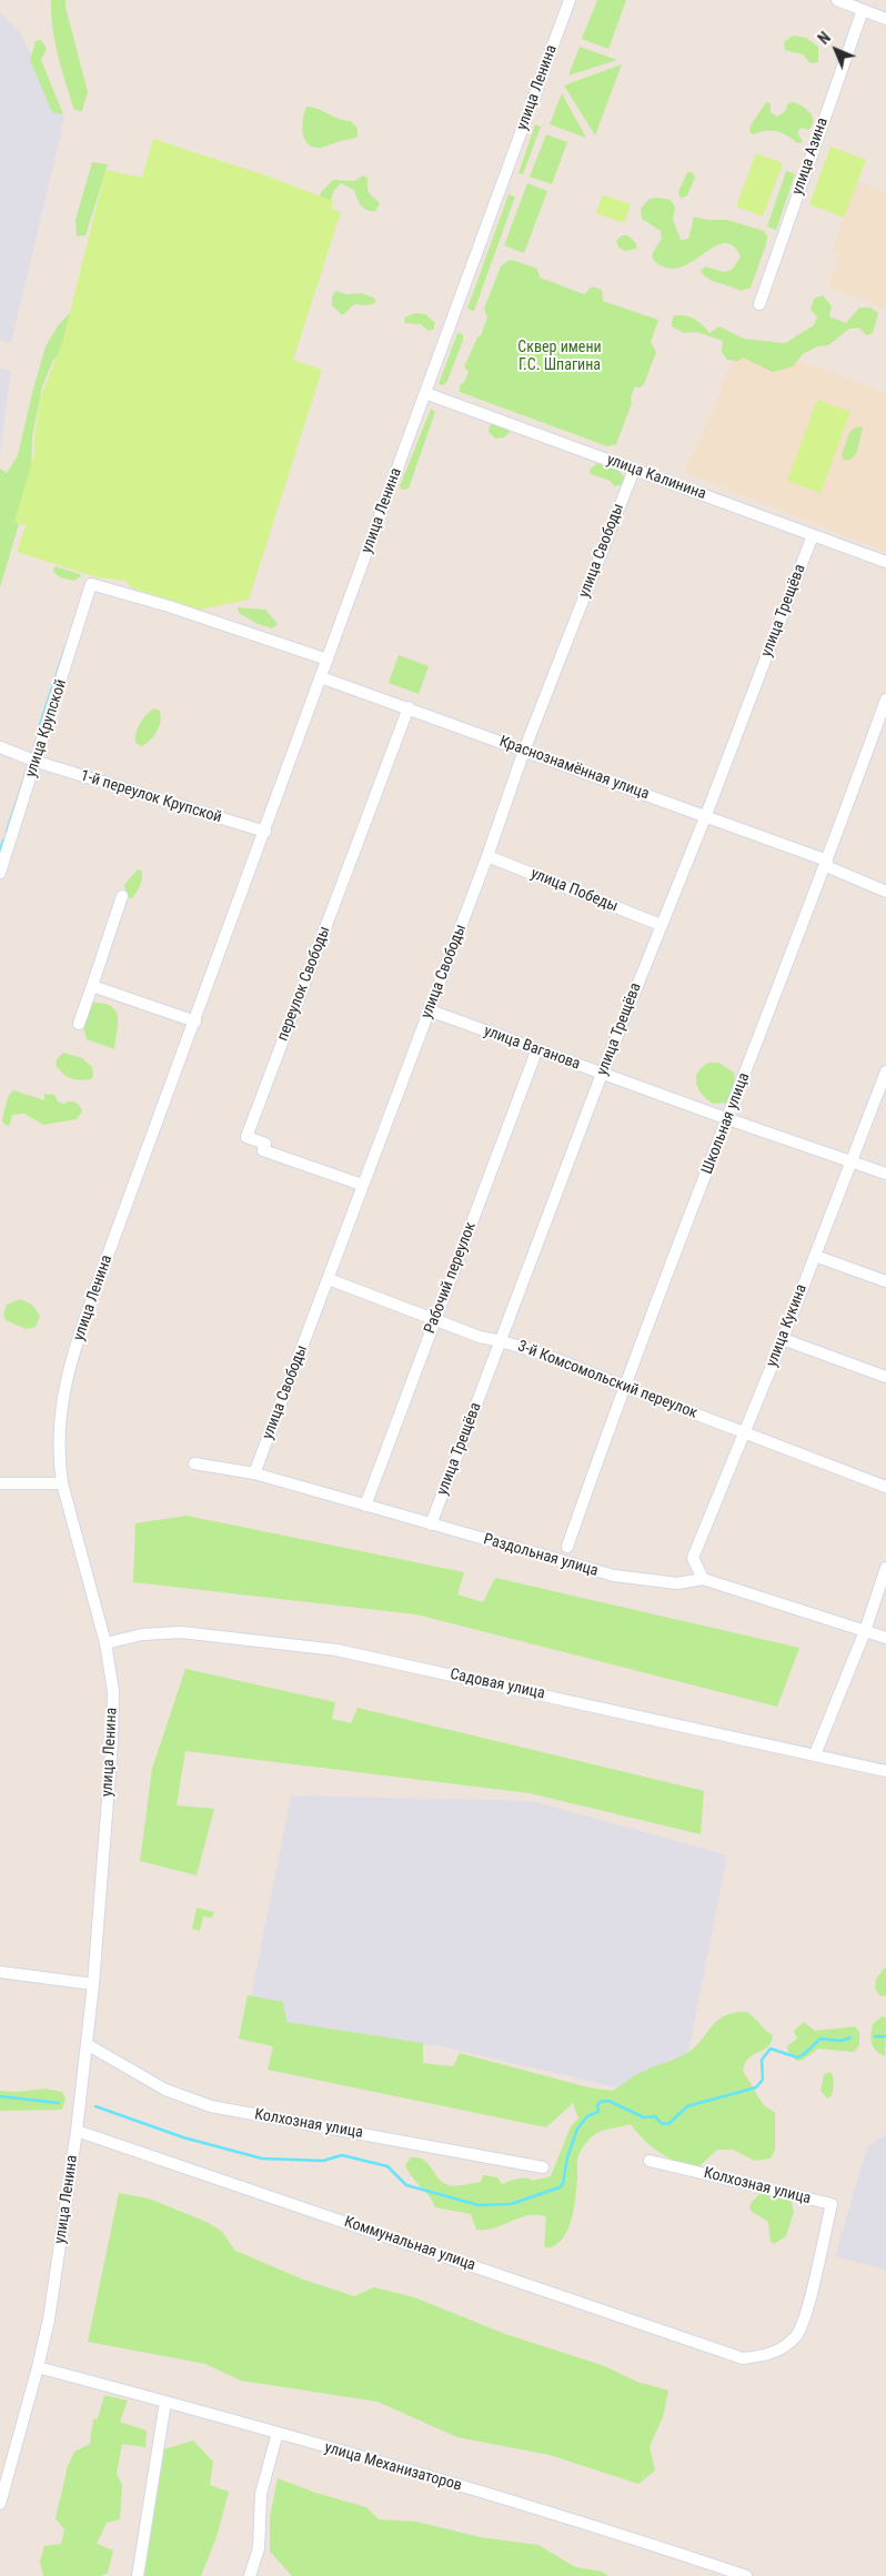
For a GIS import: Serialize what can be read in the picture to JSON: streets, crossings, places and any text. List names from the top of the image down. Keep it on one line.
{"streets":{"street":["улица Ленина","улица Азина","улица Калинина","улица Свободы","улица Трещёва","улица Крупской","Краснознамённая улица","1-й переулок Крупской","улица Победы","переулок Свободы","улица Ваганова","Школьная улица","Рабочий переулок","улица Кукина","3-й Комсомольский переулок","Раздольная улица","Садовая улица","Колхозная улица","Коммунальная улица","улица Механизаторов"]},"crossings":[["улица Ленина","улица Калинина"],["улица Ленина","улица Крупской"],["улица Ленина","Краснознамённая улица"],["улица Ленина","1-й переулок Крупской"],["улица Ленина","Садовая улица"],["улица Ленина","Колхозная улица"],["улица Ленина","Коммунальная улица"],["улица Ленина","улица Механизаторов"],["улица Калинина","улица Свободы"],["улица Калинина","улица Трещёва"],["улица Свободы","Краснознамённая улица"],["улица Свободы","улица Победы"],["улица Свободы","переулок Свободы"],["улица Свободы","улица Ваганова"],["улица Свободы","3-й Комсомольский переулок"],["улица Свободы","Раздольная улица"],["улица Трещёва","Краснознамённая улица"],["улица Трещёва","улица Победы"],["улица Трещёва","улица Ваганова"],["улица Трещёва","3-й Комсомольский переулок"],["улица Трещёва","Раздольная улица"],["улица Крупской","1-й переулок Крупской"],["Краснознамённая улица","переулок Свободы"],["Краснознамённая улица","Школьная улица"],["улица Ваганова","Школьная улица"],["улица Ваганова","Рабочий переулок"],["улица Ваганова","улица Кукина"],["Школьная улица","3-й Комсомольский переулок"],["Рабочий переулок","3-й Комсомольский переулок"],["Рабочий переулок","Раздольная улица"],["улица Кукина","3-й Комсомольский переулок"],["улица Кукина","Раздольная улица"],["Колхозная улица","Коммунальная улица"]],"parks":["Сквер имени Г.С. Шпагина"],"north":"top left"}
